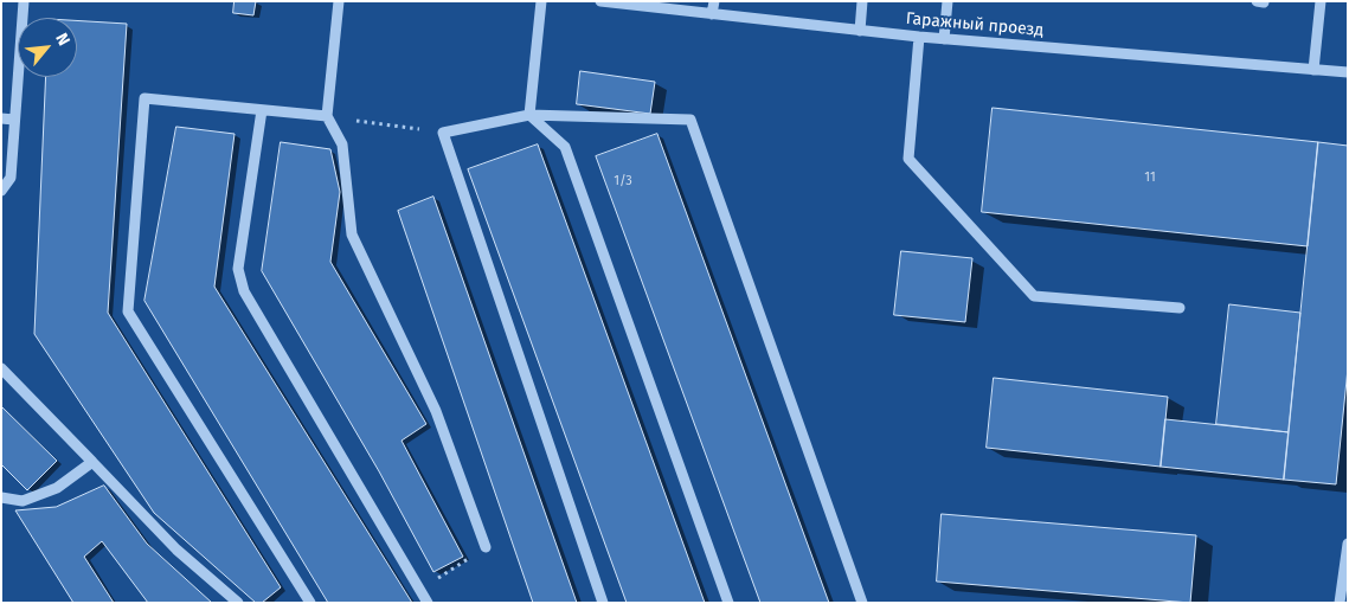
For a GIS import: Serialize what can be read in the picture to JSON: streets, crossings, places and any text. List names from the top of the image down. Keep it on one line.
{"streets":{"street":["Гаражный проезд"]},"house_numbers":["11","1/3"],"north":"top right"}
